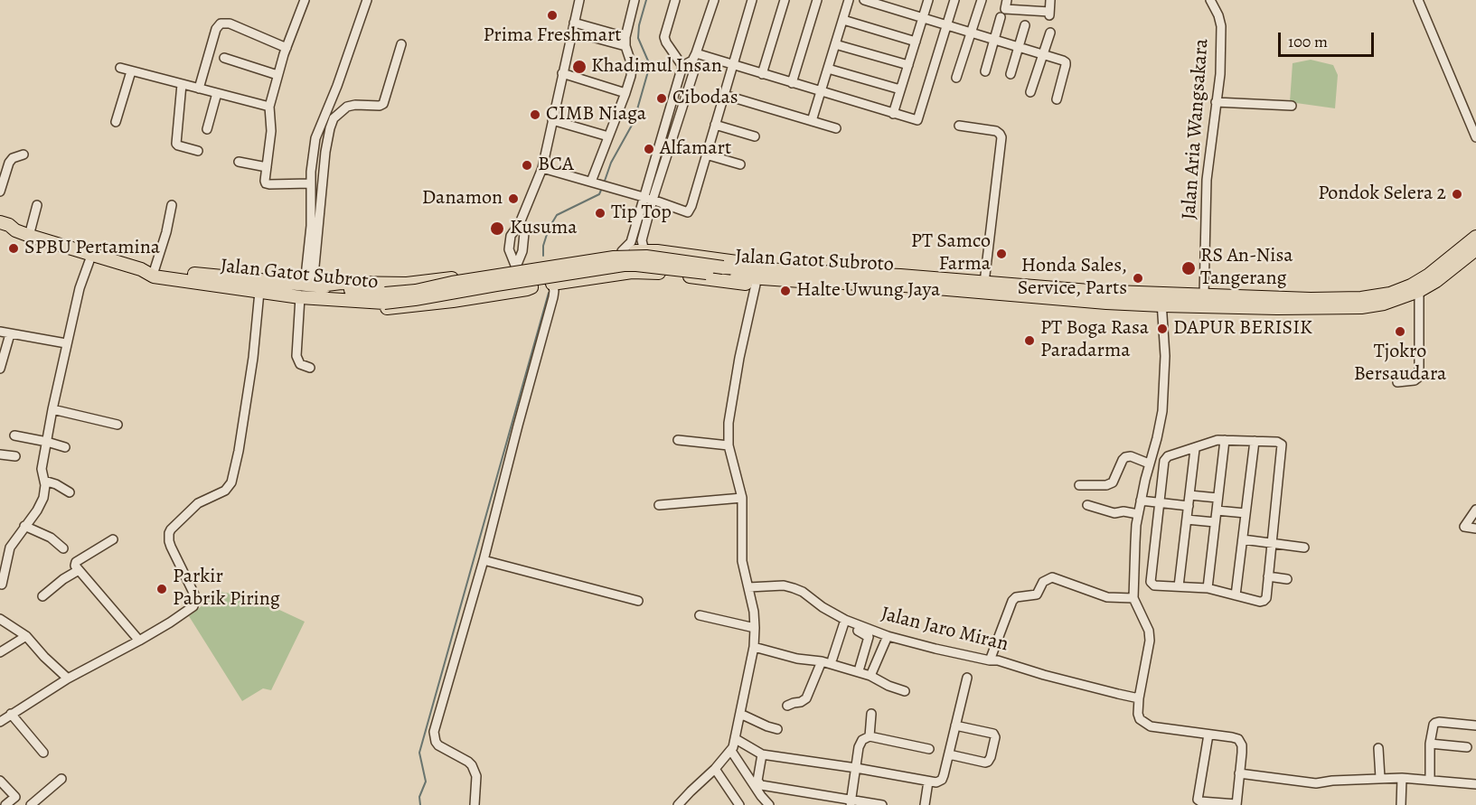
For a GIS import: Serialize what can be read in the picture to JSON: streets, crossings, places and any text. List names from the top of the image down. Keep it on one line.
{"streets":{"highway":["Jalan Gatot Subroto"],"street":["Jalan Aria Wangsakara","Jalan Jaro Miran"]},"crossings":[["Jalan Aria Wangsakara","Jalan Gatot Subroto"]],"places":["Prima Freshmart","Khadimul Insan","Cibodas","CIMB Niaga","Alfamart","BCA","Pondok Selera 2","Danamon","Tip Top","Kusuma","SPBU Pertamina","PT Samco Farma","RS An-Nisa Tangerang","Honda Sales, Service, Parts","Halte Uwung Jaya","DAPUR BERISIK","Tjokro Bersaudara","PT Boga Rasa Paradarma","Parkir Pabrik Piring"],"scale_bar":"100 m"}
